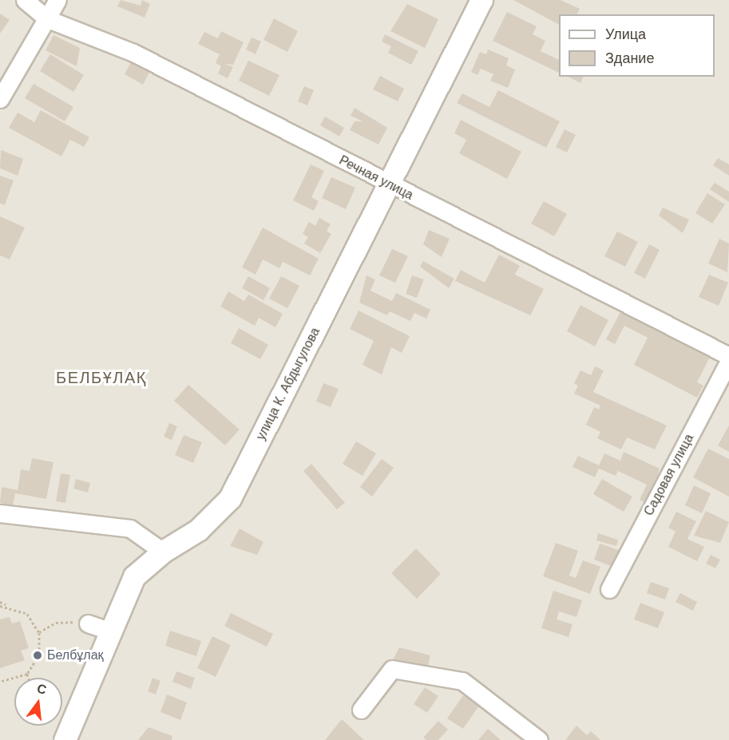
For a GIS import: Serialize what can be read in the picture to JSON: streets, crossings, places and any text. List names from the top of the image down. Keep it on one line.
{"streets":{"street":["Речная улица","улица К. Абдыгулова","Садовая улица"]},"crossings":[["Речная улица","улица К. Абдыгулова"]],"districts":["БЕЛБҰЛАҚ"],"places":["Белбұлақ"],"legend":["Улица","Здание"],"north":"top"}
